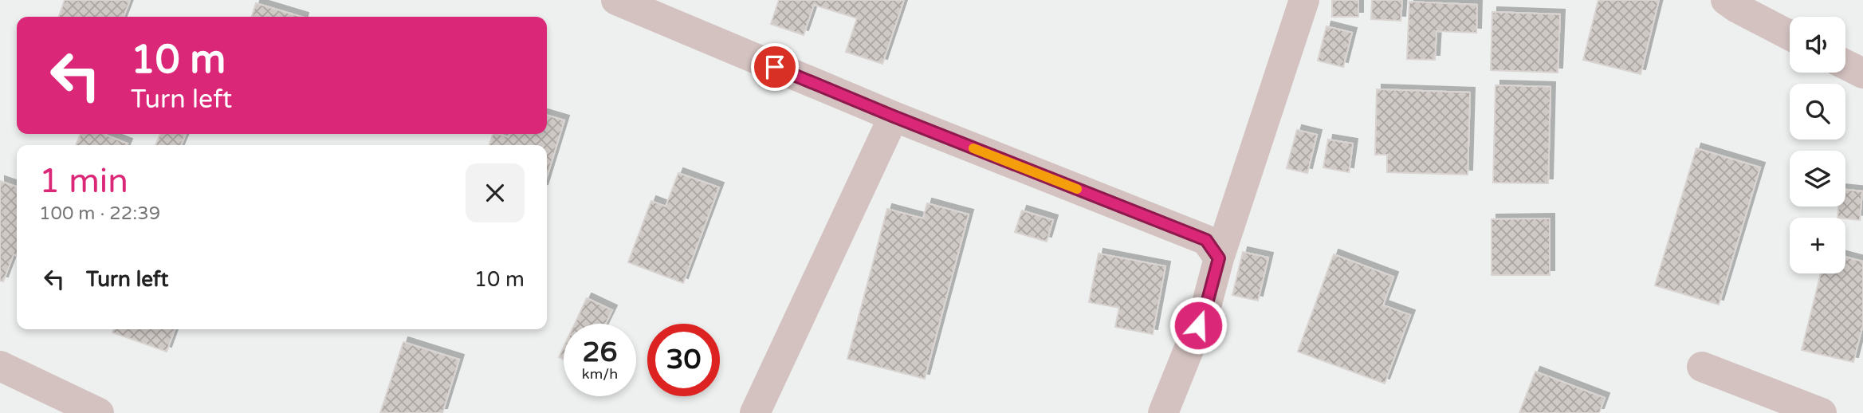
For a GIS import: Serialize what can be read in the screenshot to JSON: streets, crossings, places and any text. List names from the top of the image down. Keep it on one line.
{"page":{"map_buttons":"+","turn":["10 m","Turn left"],"heading":["1 min","100 m · 22:39"],"list":[{"name":"Turn left","value":"10 m"}],"speed":"26 km/h","limit":"30"}}
